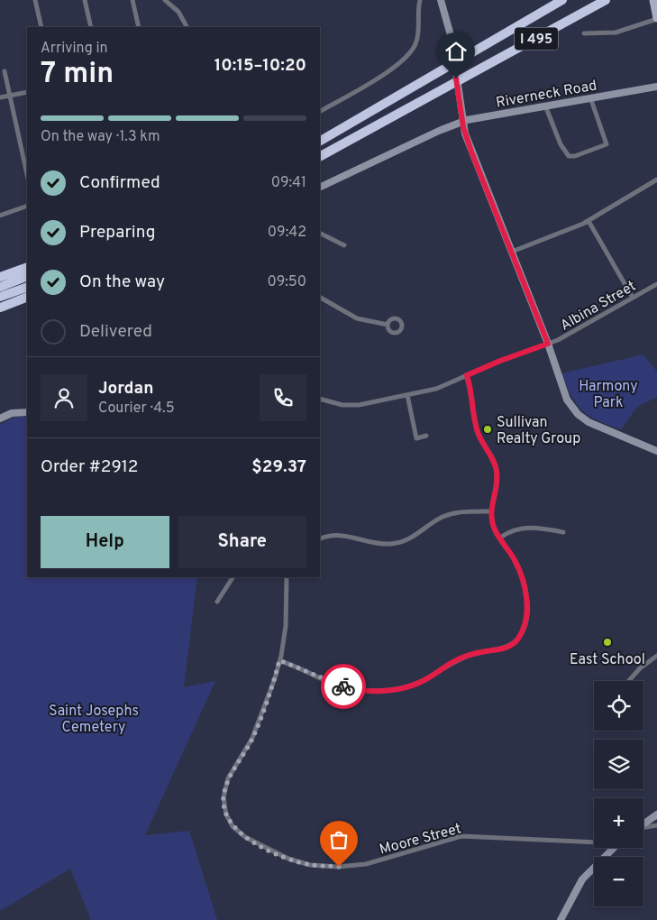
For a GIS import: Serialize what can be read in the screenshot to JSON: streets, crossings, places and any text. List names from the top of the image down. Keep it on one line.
{"streets":{"highway":["I 495"],"street":["Riverneck Road","Albina Street","Moore Street"]},"parks":["Harmony Park","Saint Josephs Cemetery"],"places":["Sullivan Realty Group","East School"],"page":{"heading":["7 min","Arriving in","10:15–10:20"],"panel":["Jordan","Courier · 4.5","Order #2912","$29.37"],"bar":"On the way · 1.3 km","list":[["Confirmed","09:41"],["Preparing","09:42"],["On the way","09:50"],"Delivered"],"buttons":["Help","Share"],"map_buttons":["+","−"]}}
